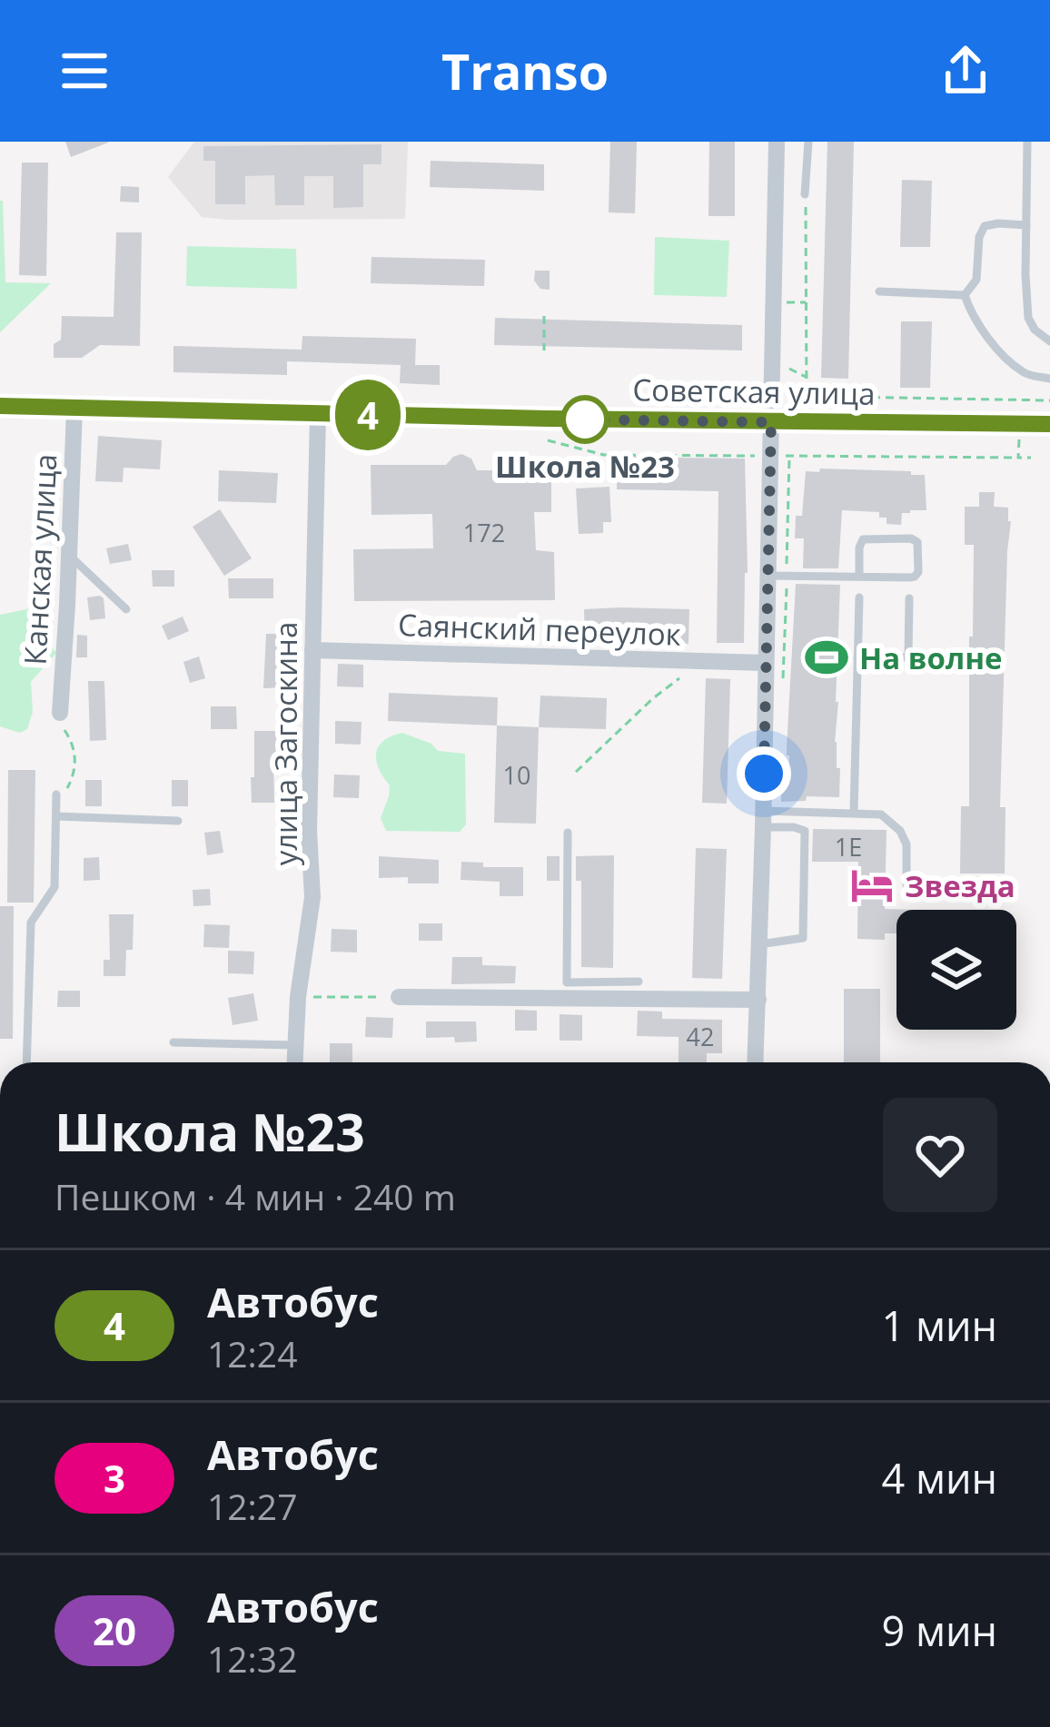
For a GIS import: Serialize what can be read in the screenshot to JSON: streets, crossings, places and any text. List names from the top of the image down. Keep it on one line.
{"streets":{"main road":["Советская улица"],"street":["Канская улица","Саянский переулок","улица Загоскина"]},"crossings":[["Советская улица","Канская улица"],["Советская улица","улица Загоскина"],["Саянский переулок","улица Загоскина"]],"places":{"other":["Школа №23"],"sports":["На волне"],"hotel":["Звезда"]},"lines":["bus line 4"],"house_numbers":["172","10","1Е","42"],"page":{"header":"Transo","on_map":"4","heading":["Школа №23","Пешком · 4 мин · 240 m"],"list":[{"mark":"4","name":"Автобус","note":"12:24","value":"1 мин"},{"mark":"3","name":"Автобус","note":"12:27","value":"4 мин"},{"mark":"20","name":"Автобус","note":"12:32","value":"9 мин"}]}}
